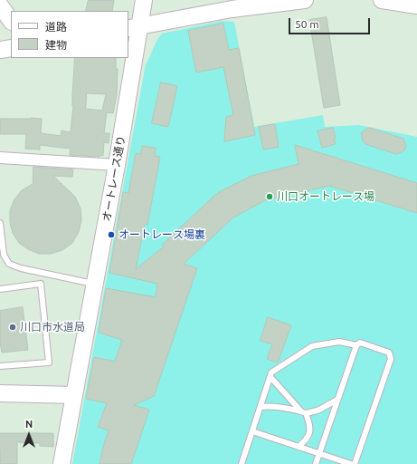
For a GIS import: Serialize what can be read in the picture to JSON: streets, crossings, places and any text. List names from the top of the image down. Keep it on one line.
{"streets":{"street":["オートレース通り"]},"places":["川口オートレース場","オートレース場裏","川口市水道局"],"legend":["道路","建物"],"scale_bar":"50 m","north":"top"}
